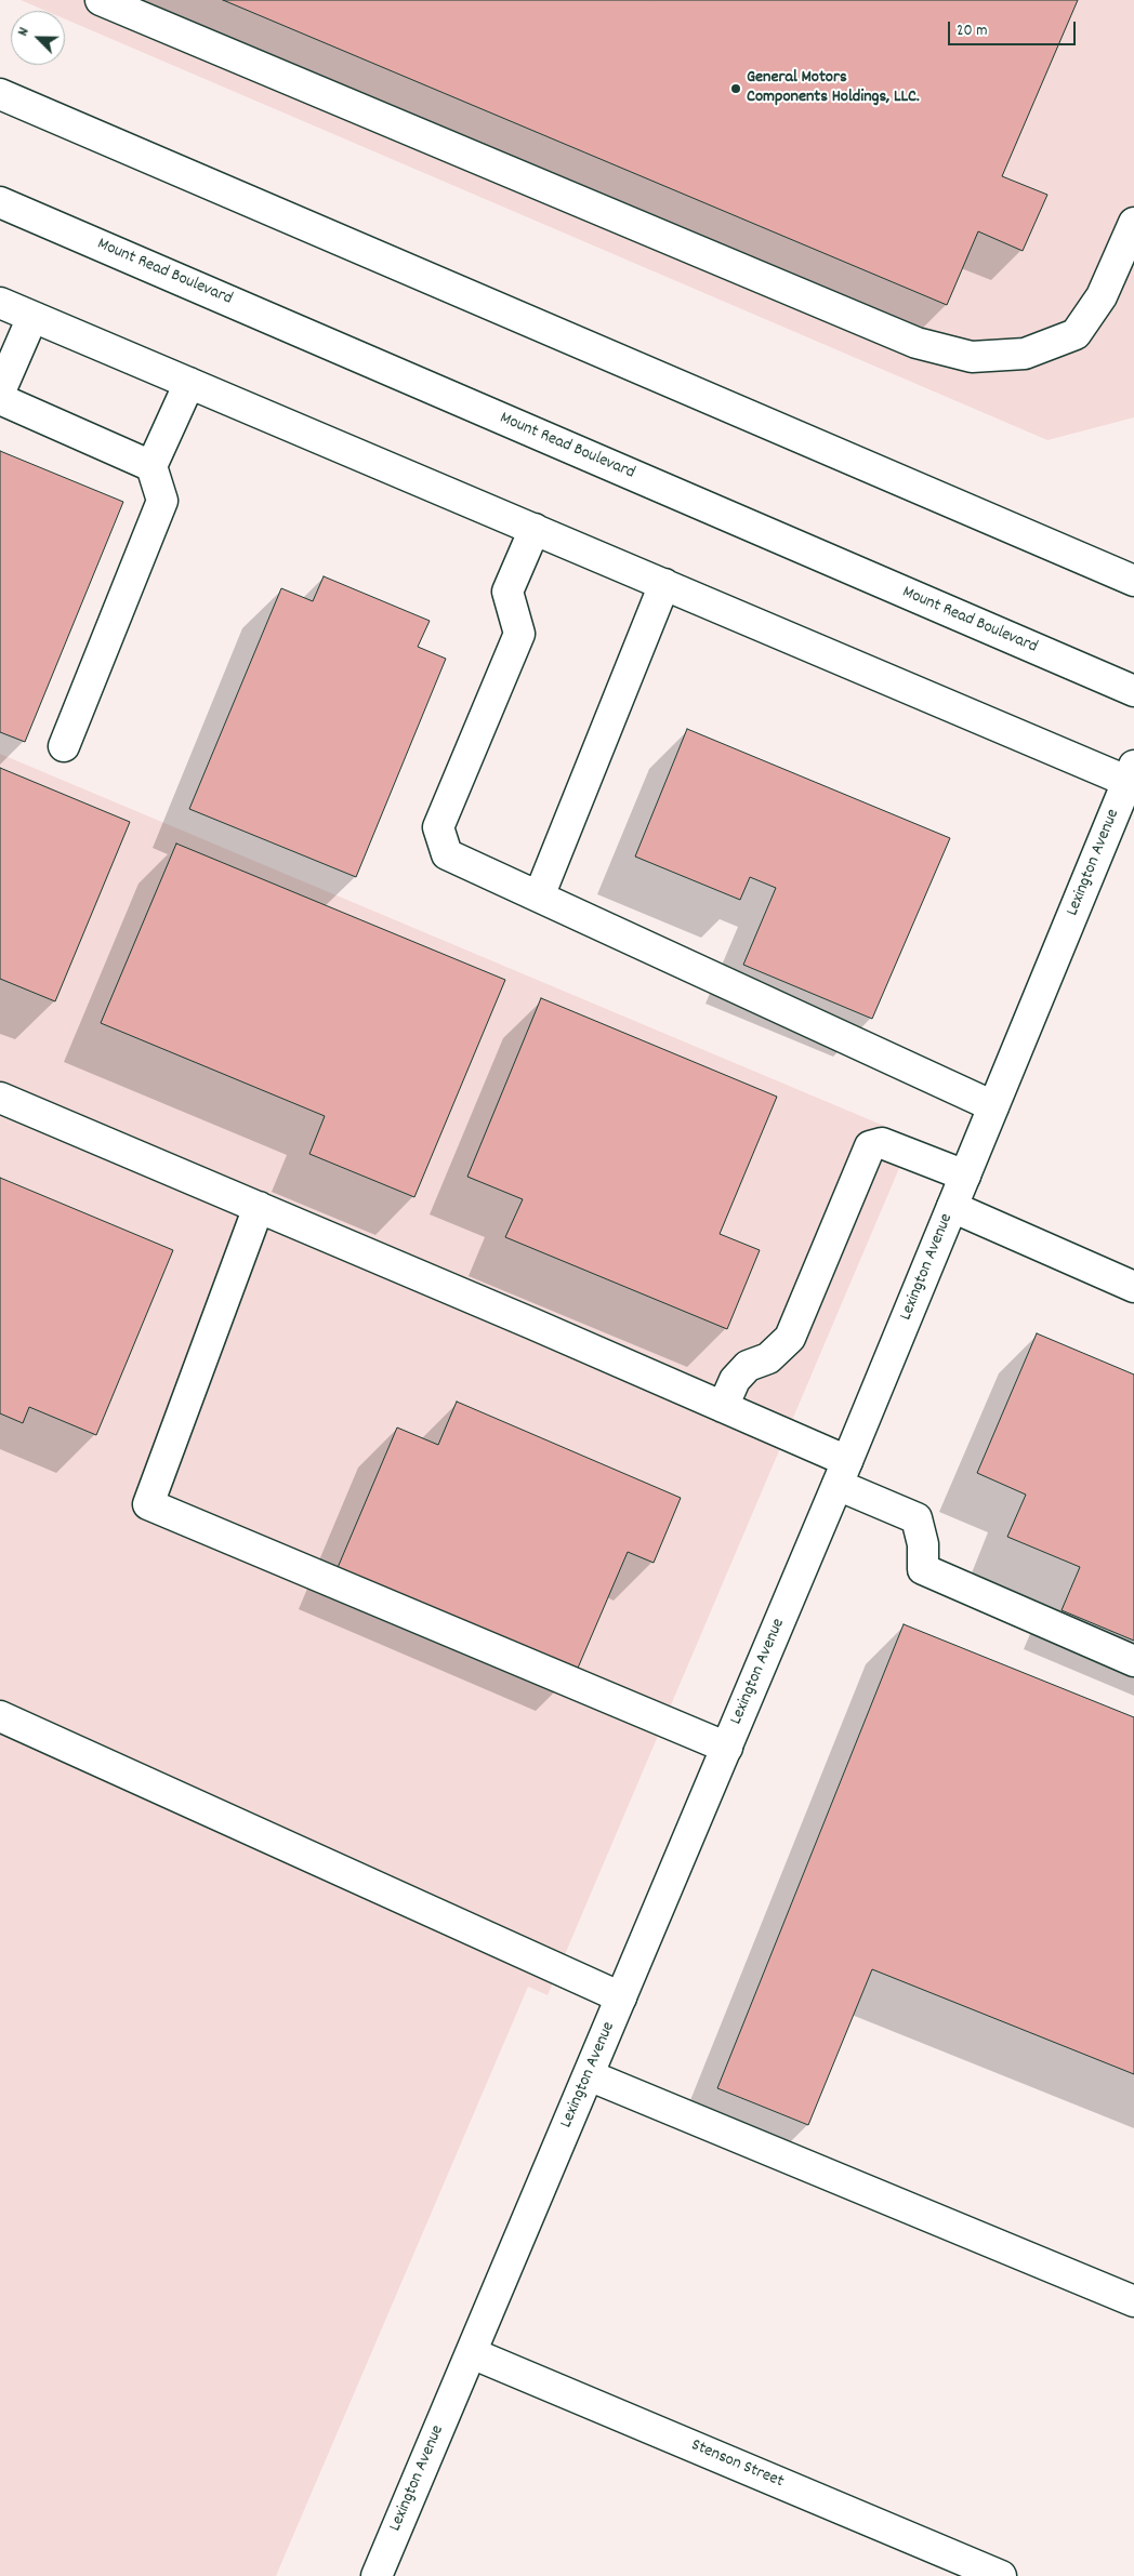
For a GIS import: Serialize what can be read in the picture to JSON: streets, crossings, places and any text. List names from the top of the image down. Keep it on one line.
{"streets":{"main road":["Mount Read Boulevard","Lexington Avenue","Stenson Street"]},"crossings":[["Lexington Avenue","Stenson Street"]],"places":["General Motors Components Holdings, LLC."],"scale_bar":"20 m","north":"top left"}
